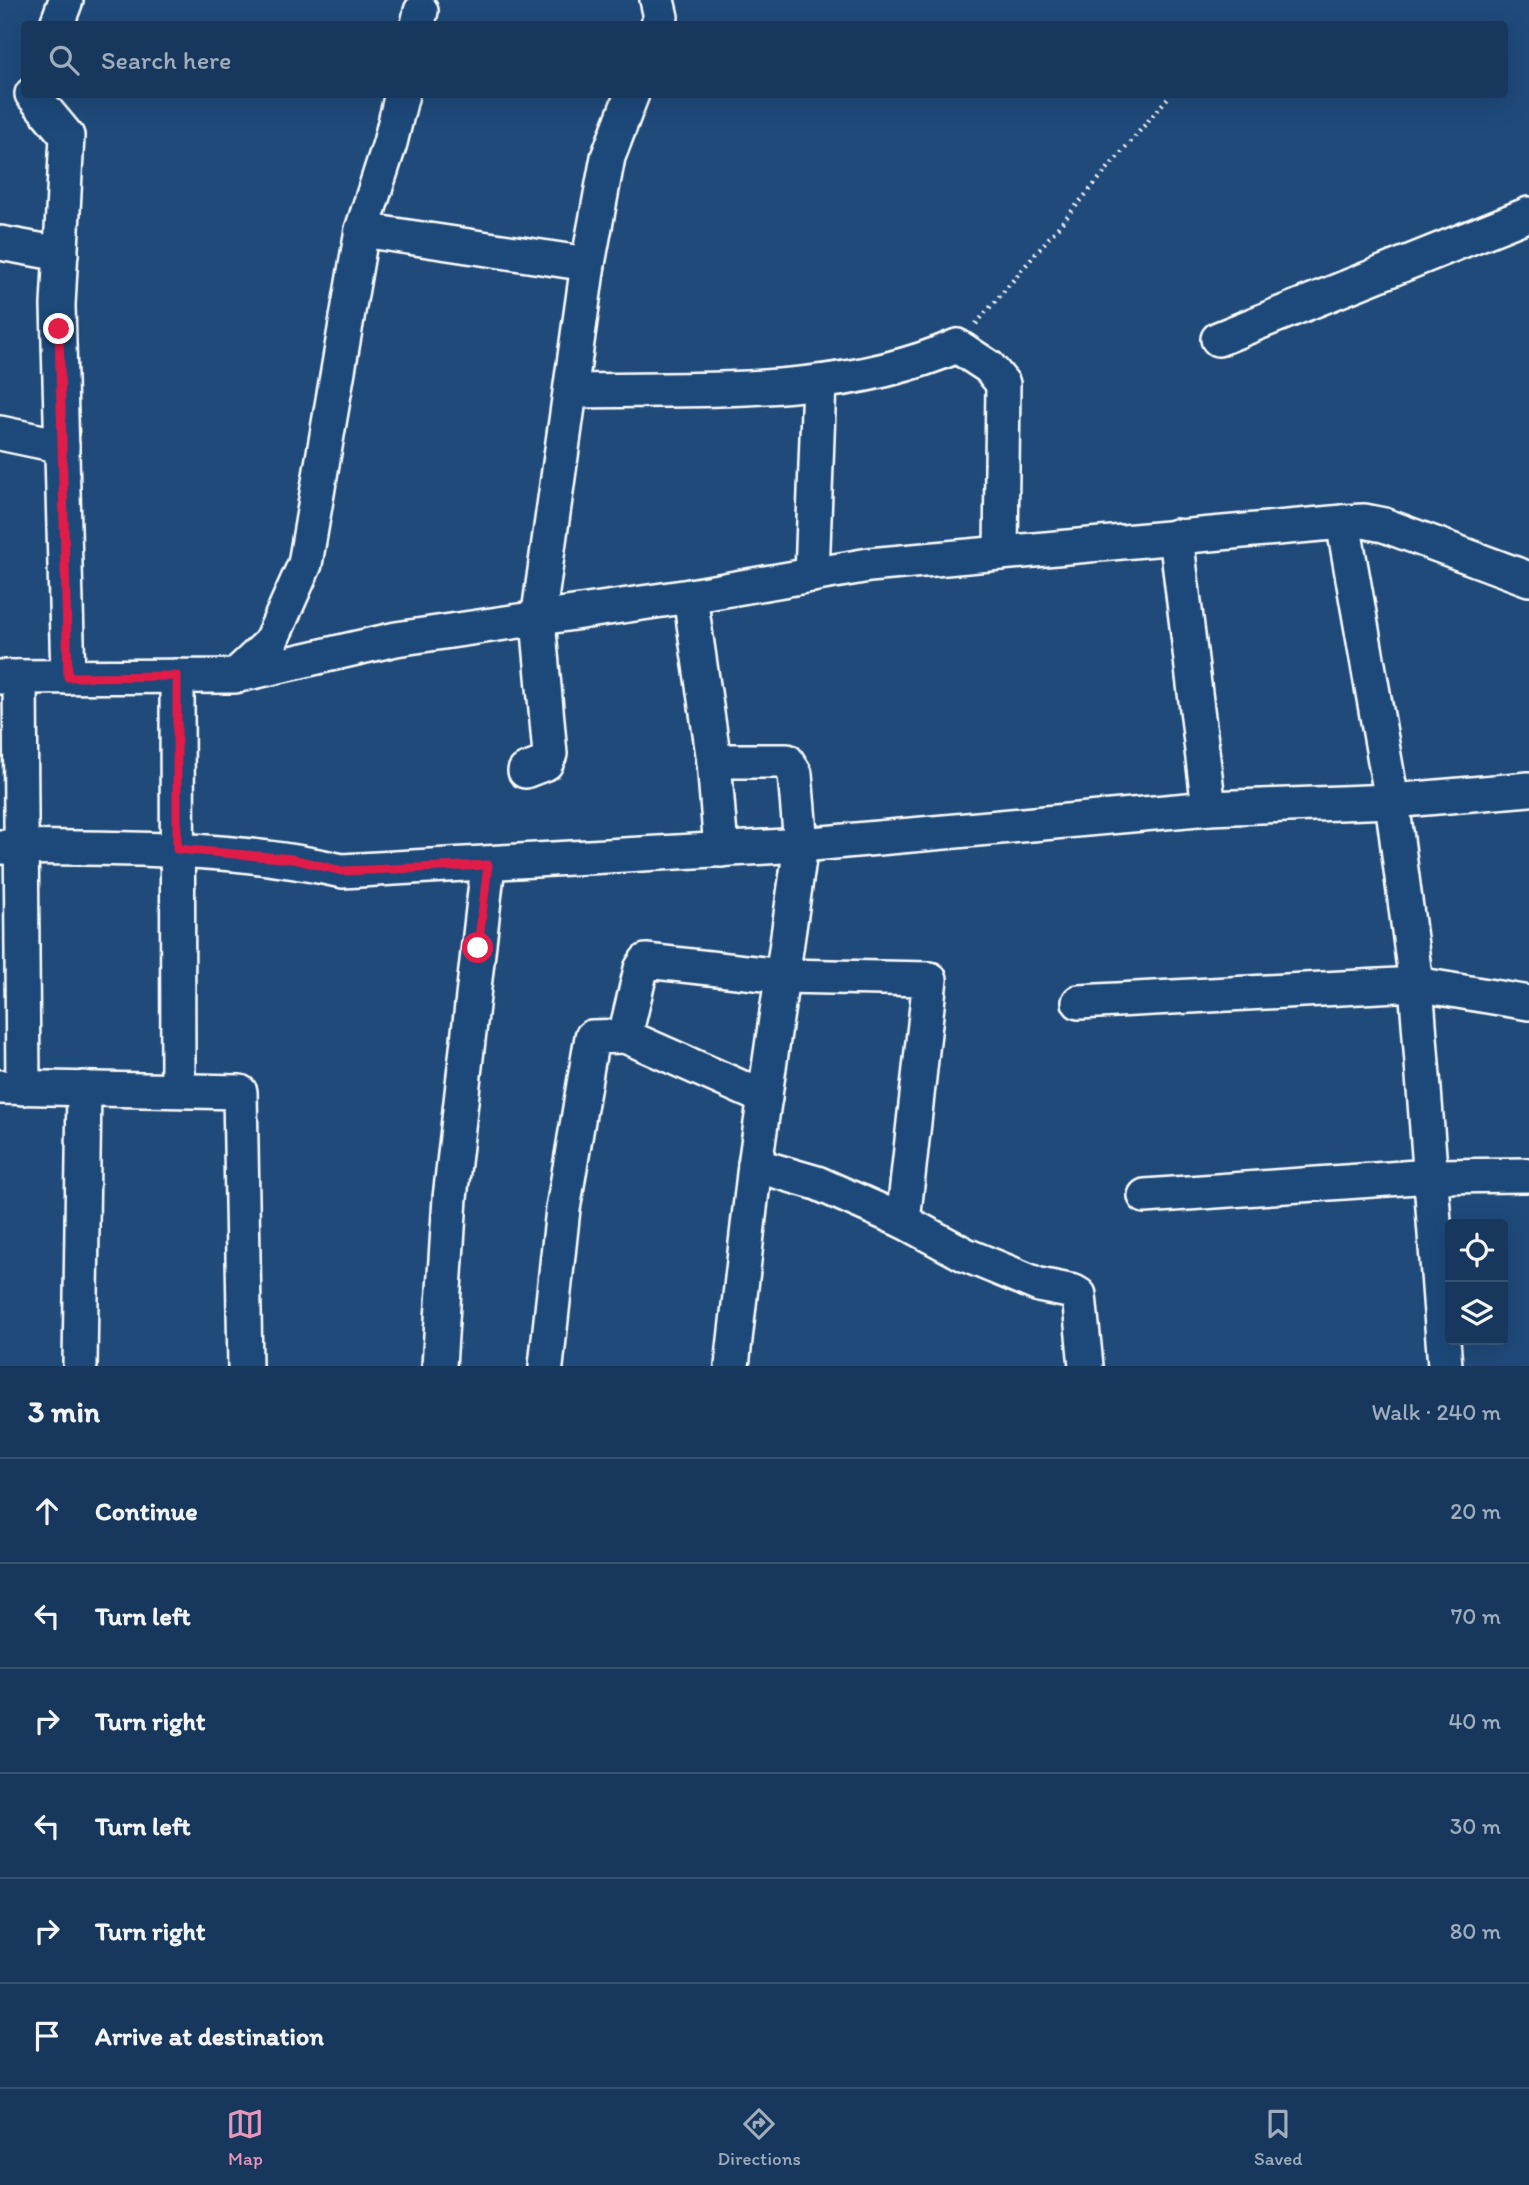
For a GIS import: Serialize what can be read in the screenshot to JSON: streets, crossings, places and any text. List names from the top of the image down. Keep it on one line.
{"page":{"search":"Search here","heading":["3 min","Walk · 240 m"],"list":[["Continue","20 m"],["Turn left","70 m"],["Turn right","40 m"],["Turn left","30 m"],["Turn right","80 m"],"Arrive at destination"],"nav":["Map","Directions","Saved"]}}
